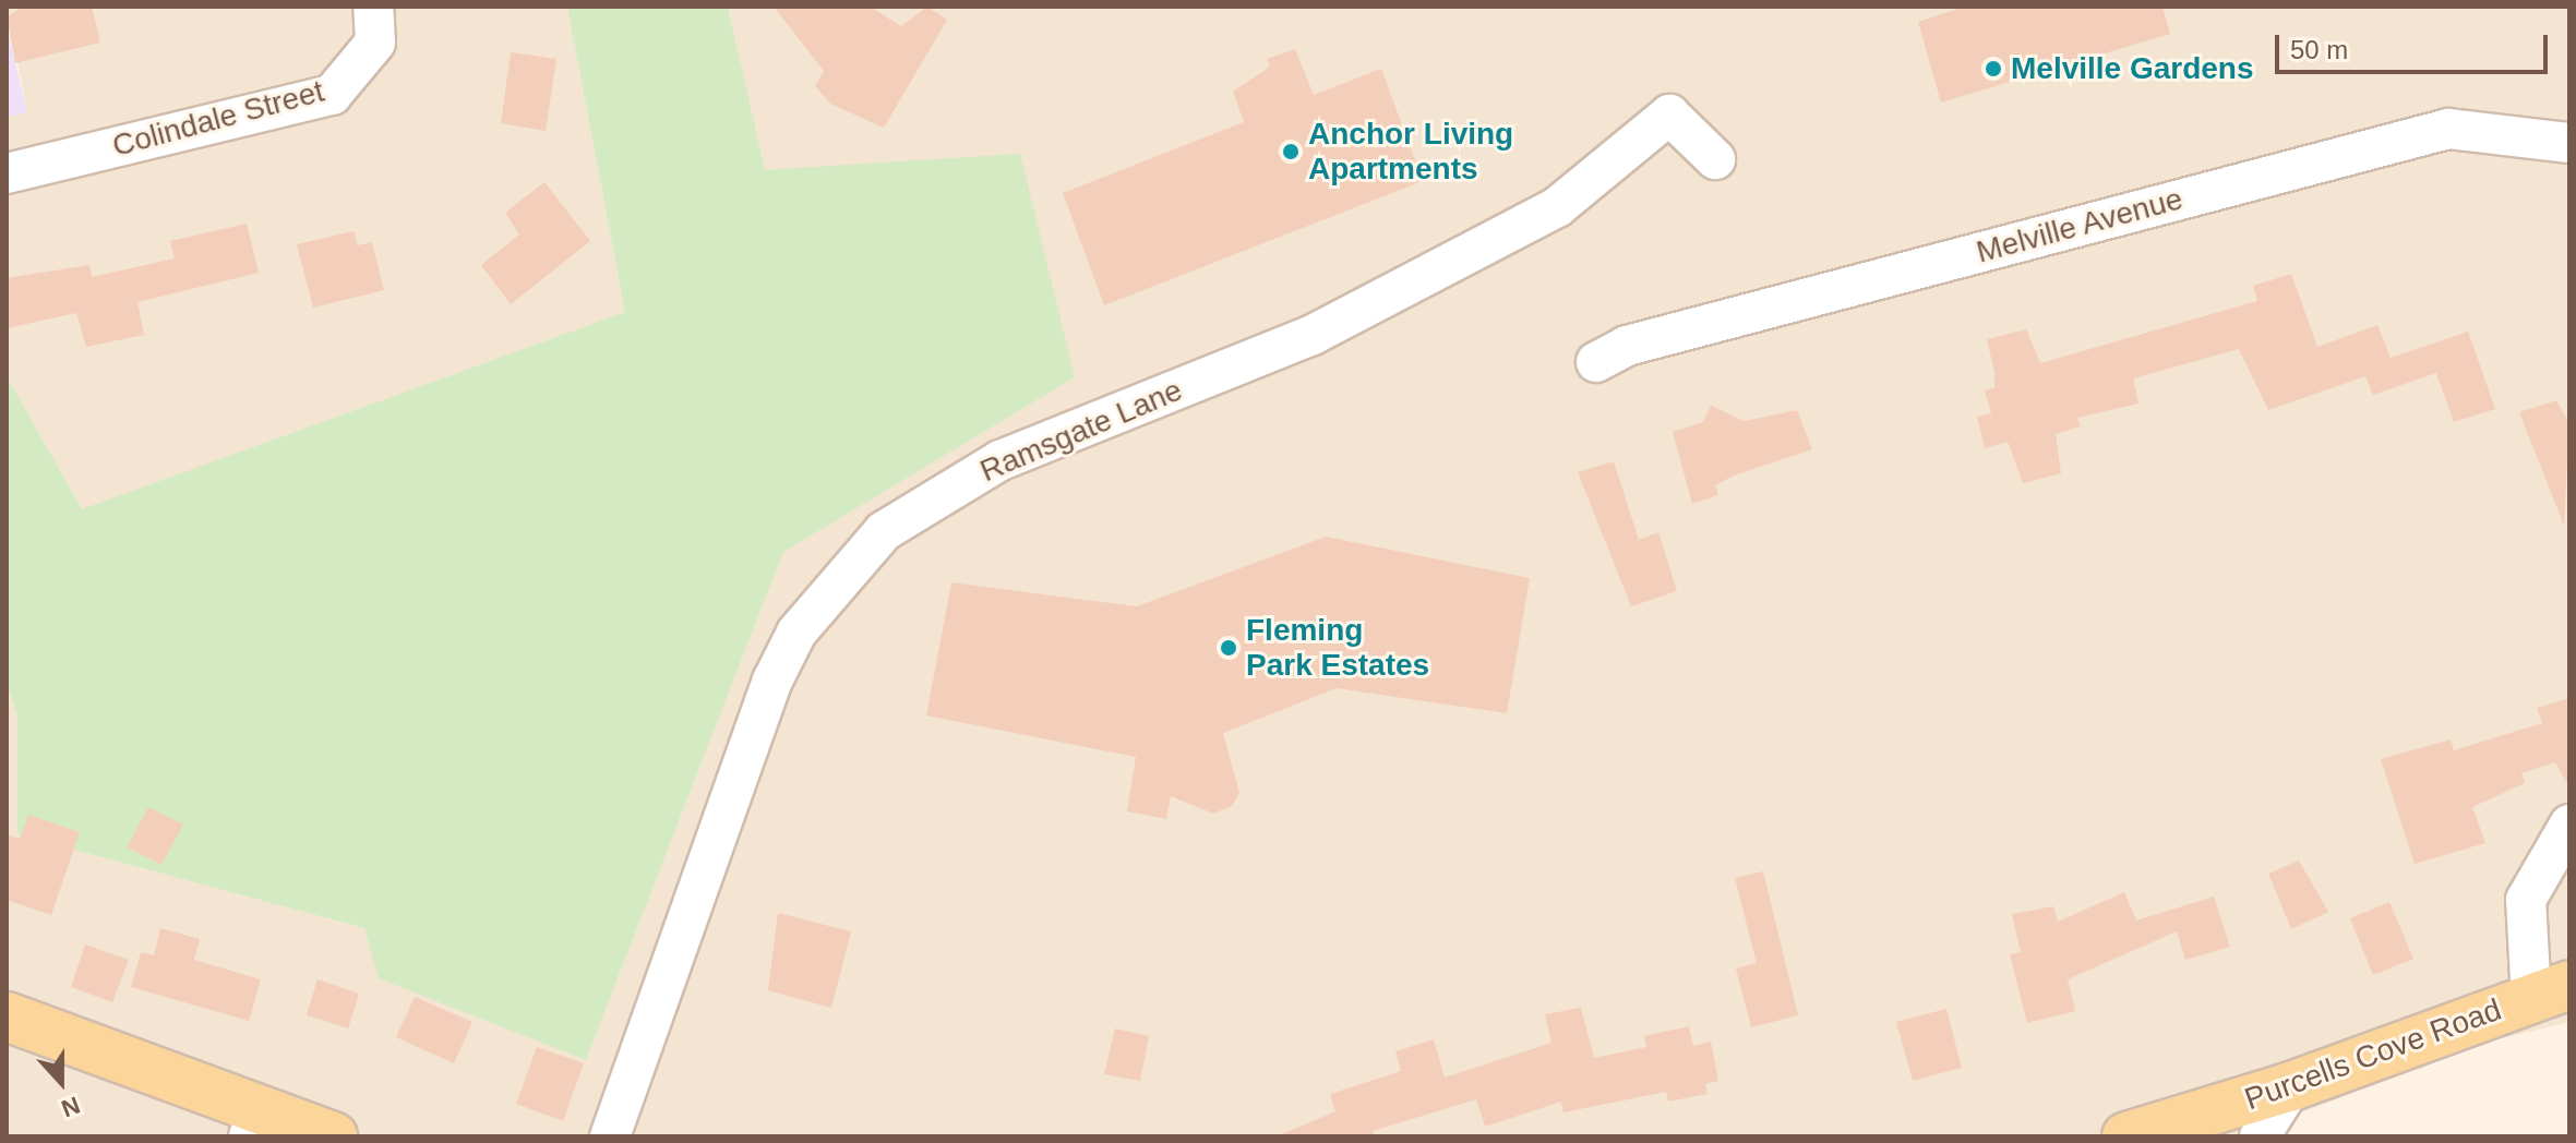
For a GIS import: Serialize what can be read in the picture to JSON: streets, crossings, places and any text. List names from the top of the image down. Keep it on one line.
{"streets":{"main road":["Purcells Cove Road"],"street":["Colindale Street","Melville Avenue","Ramsgate Lane"]},"places":["Melville Gardens","Anchor Living Apartments","Fleming Park Estates"],"scale_bar":"50 m","north":"bottom"}
